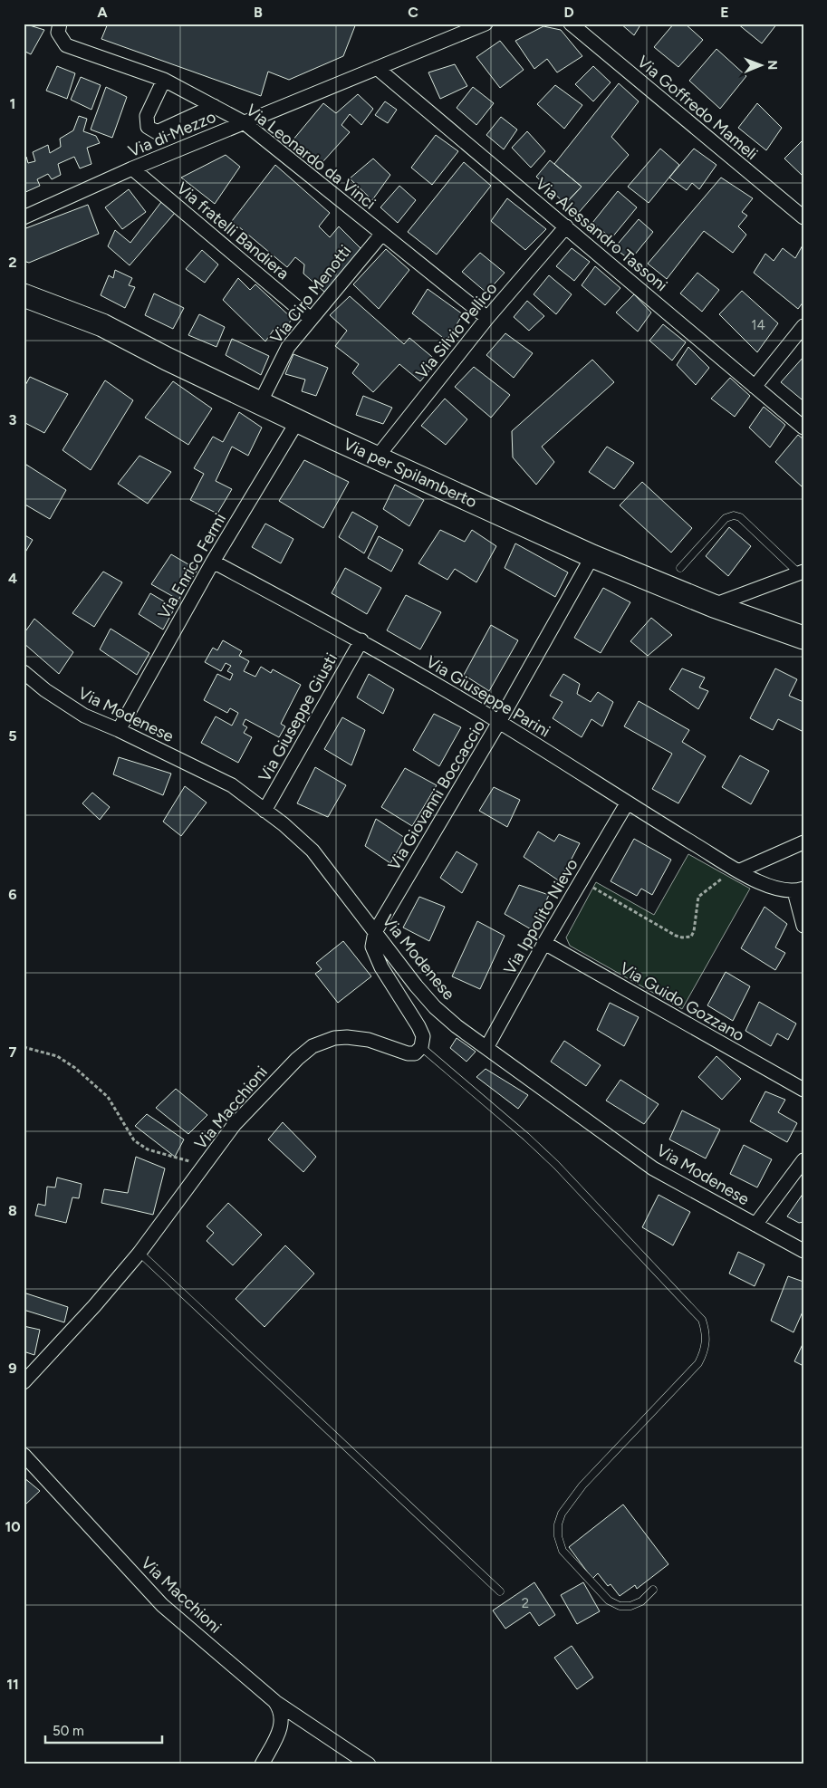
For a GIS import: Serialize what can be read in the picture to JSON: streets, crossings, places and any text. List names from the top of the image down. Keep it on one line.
{"streets":{"main road":["Via per Spilamberto"],"street":["Via Goffredo Mameli","Via di Mezzo","Via Leonardo da Vinci","Via fratelli Bandiera","Via Alessandro Tassoni","Via Ciro Menotti","Via Silvio Pellico","Via Enrico Fermi","Via Giuseppe Parini","Via Modenese","Via Giuseppe Giusti","Via Giovanni Boccaccio","Via Ippolito Nievo","Via Guido Gozzano","Via Macchioni"]},"crossings":[["Via di Mezzo","Via Leonardo da Vinci"],["Via di Mezzo","Via fratelli Bandiera"],["Via di Mezzo","Via Alessandro Tassoni"],["Via Leonardo da Vinci","Via Ciro Menotti"],["Via Leonardo da Vinci","Via Silvio Pellico"],["Via fratelli Bandiera","Via Ciro Menotti"],["Via Alessandro Tassoni","Via Silvio Pellico"],["Via Ciro Menotti","Via per Spilamberto"],["Via Silvio Pellico","Via per Spilamberto"],["Via per Spilamberto","Via Enrico Fermi"],["Via per Spilamberto","Via Giovanni Boccaccio"],["Via Enrico Fermi","Via Giuseppe Parini"],["Via Enrico Fermi","Via Modenese"],["Via Giuseppe Parini","Via Giuseppe Giusti"],["Via Giuseppe Parini","Via Giovanni Boccaccio"],["Via Giuseppe Parini","Via Ippolito Nievo"],["Via Modenese","Via Giuseppe Giusti"],["Via Modenese","Via Giovanni Boccaccio"],["Via Modenese","Via Ippolito Nievo"],["Via Ippolito Nievo","Via Guido Gozzano"]],"house_numbers":["14","2"],"scale_bar":"50 m","north":"right","grid":{"columns":["A","B","C","D","E"],"rows":["1","2","3","4","5","6","7","8","9","10","11"]}}
